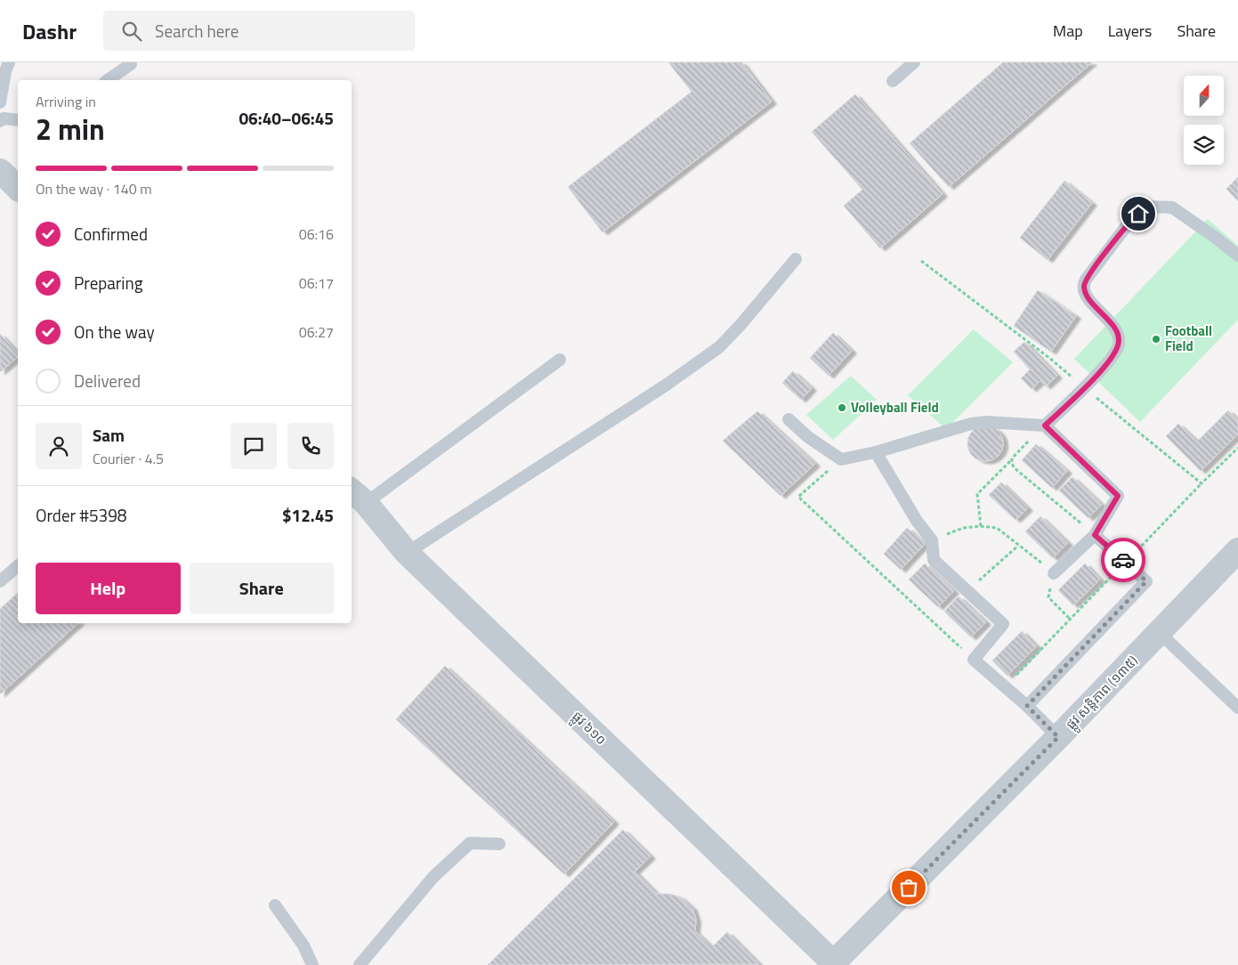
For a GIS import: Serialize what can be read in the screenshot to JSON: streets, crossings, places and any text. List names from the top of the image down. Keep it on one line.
{"streets":{"street":["ផ្លូវ សន្តិភាព (១៣៥)","ផ្លូវ ៦១០"]},"crossings":[["ផ្លូវ សន្តិភាព (១៣៥)","ផ្លូវ ៦១០"]],"places":["Football Field","Volleyball Field"],"north":"top","page":{"header":"Dashr","search":"Search here","nav":["Map","Layers","Share"],"heading":["2 min","Arriving in","06:40–06:45"],"panel":["Sam","Courier · 4.5","Order #5398","$12.45"],"bar":"On the way · 140 m","list":[["Confirmed","06:16"],["Preparing","06:17"],["On the way","06:27"],"Delivered"],"buttons":["Help","Share"]}}
